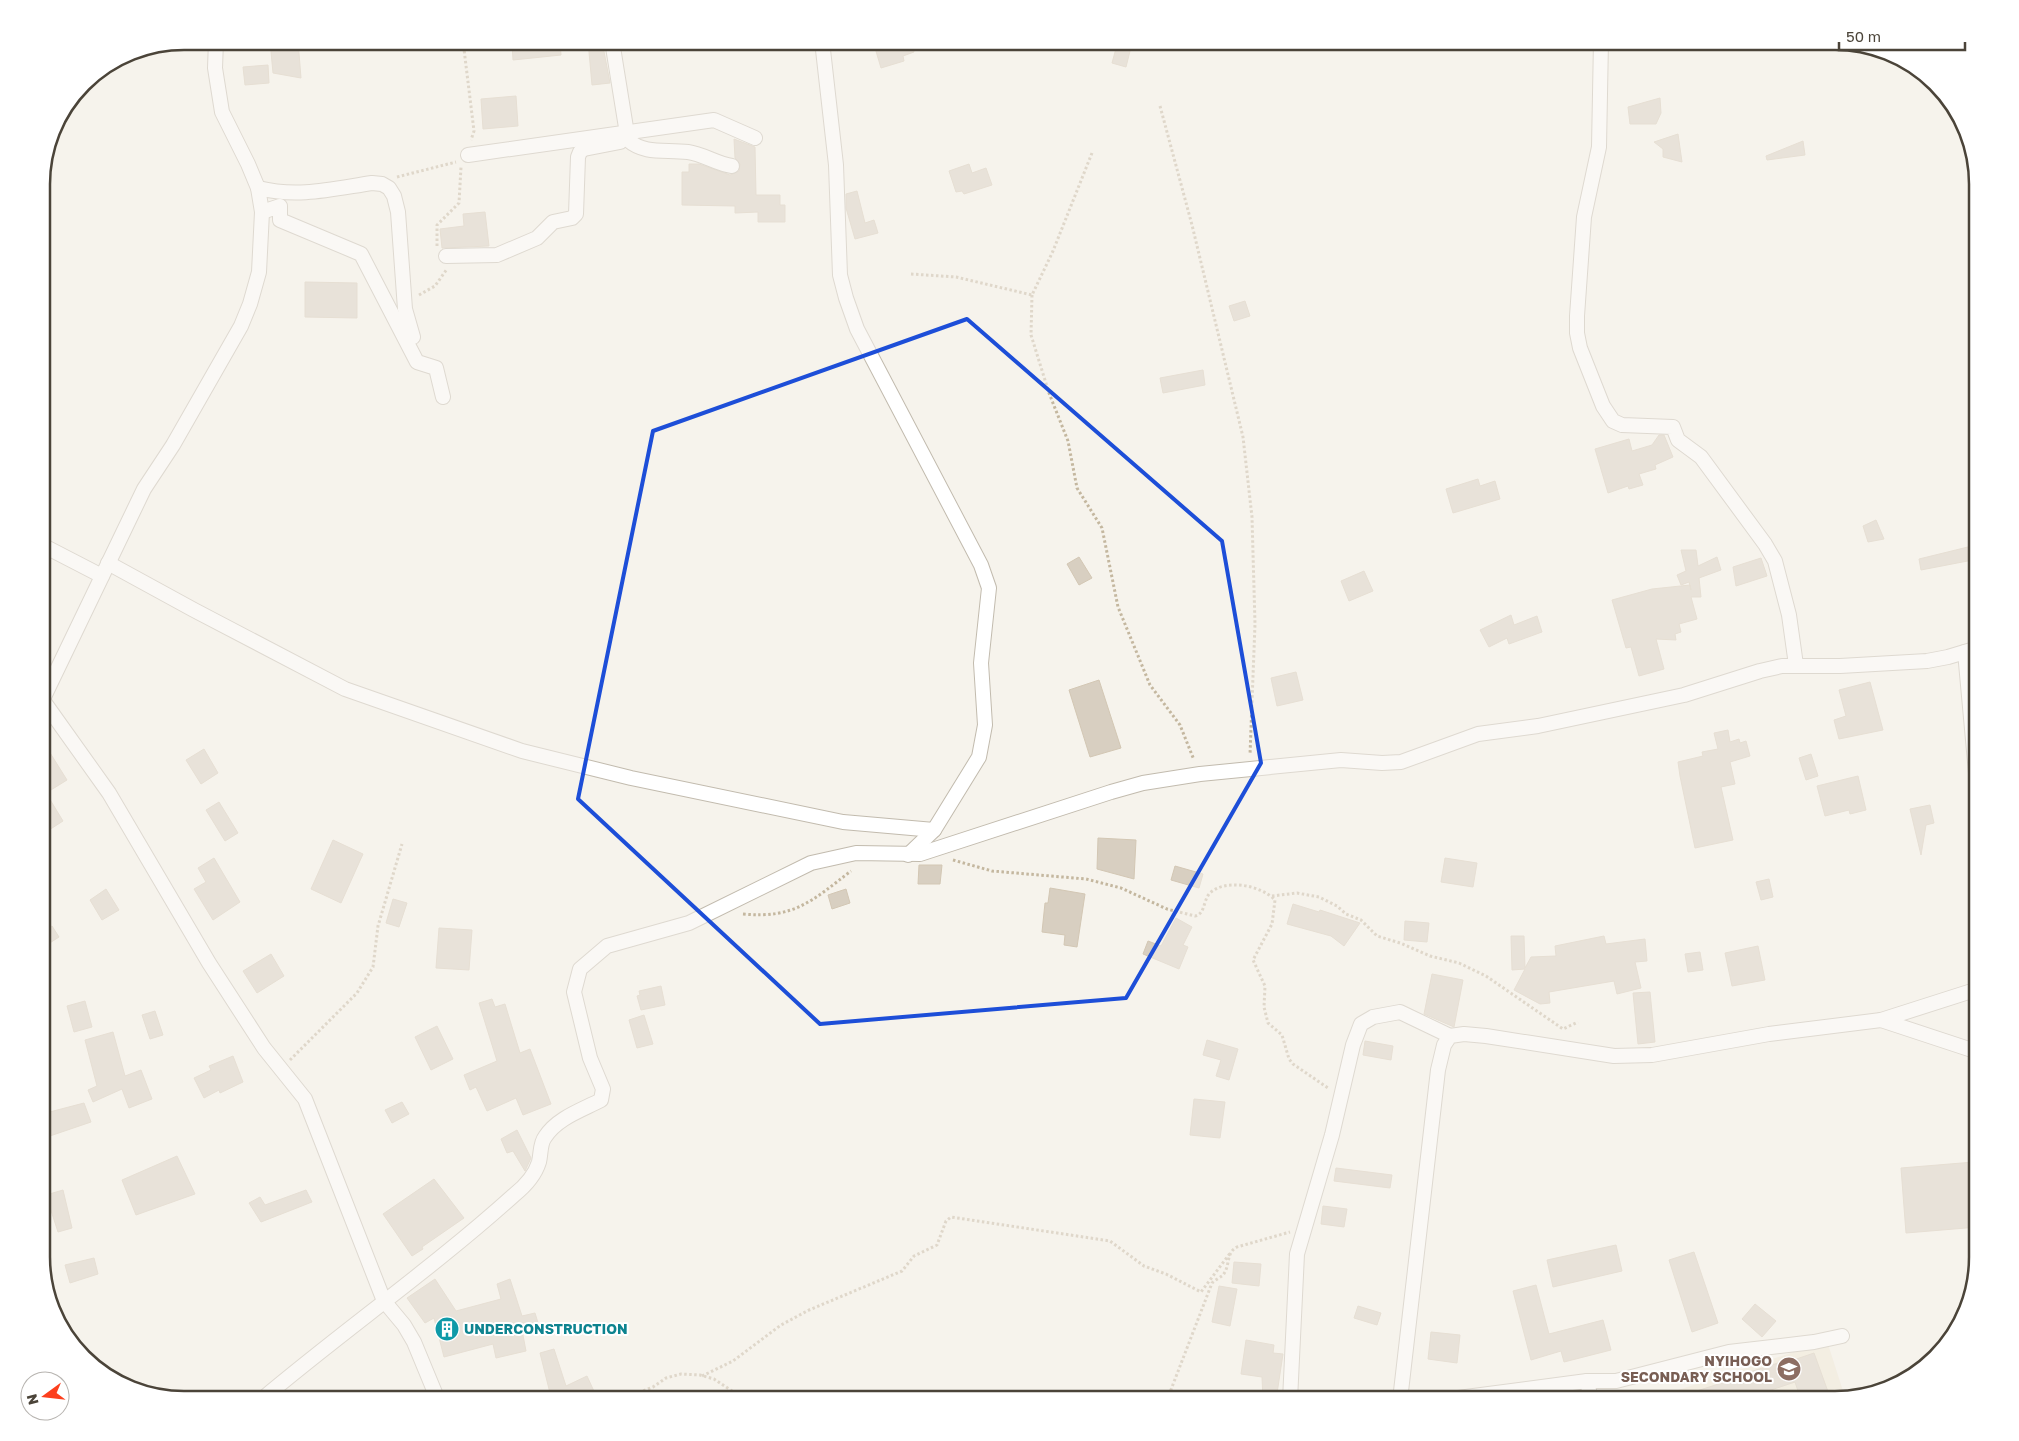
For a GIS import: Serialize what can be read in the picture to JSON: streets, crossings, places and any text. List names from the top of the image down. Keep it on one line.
{"places":{"building":["UNDERCONSTRUCTION"],"school or university":["NYIHOGO SECONDARY SCHOOL"]},"scale_bar":"50 m","north":"left"}
